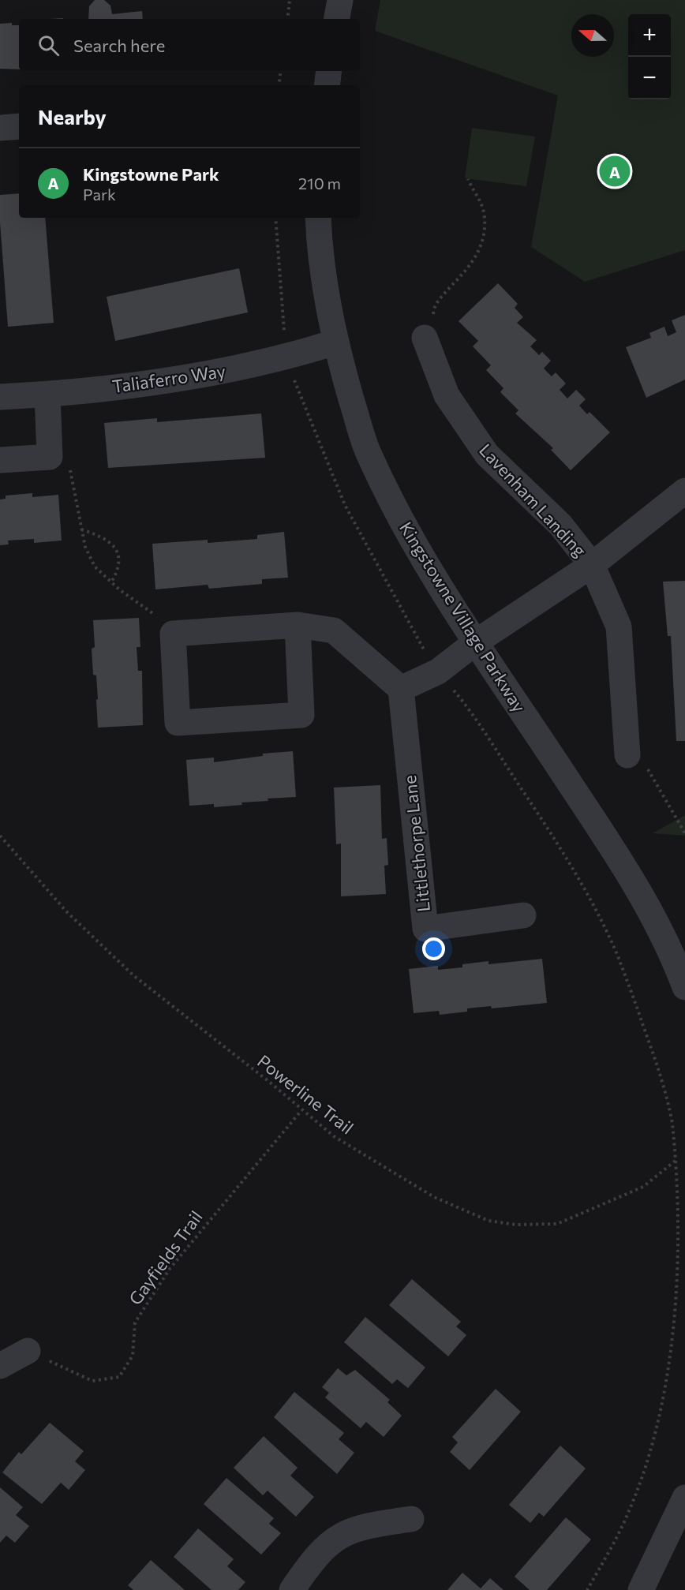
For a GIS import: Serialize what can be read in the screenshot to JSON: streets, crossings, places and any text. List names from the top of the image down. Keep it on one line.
{"streets":{"street":["Taliaferro Way","Lavenham Landing","Kingstowne Village Parkway","Littlethorpe Lane"],"path":["Powerline Trail","Gayfields Trail"]},"crossings":[["Taliaferro Way","Kingstowne Village Parkway"],["Powerline Trail","Gayfields Trail"]],"north":"left","page":{"map_buttons":["+","−"],"search":"Search here","heading":"Nearby","list":[{"mark":"A","name":"Kingstowne Park","note":"Park","value":"210 m"}],"pins":"A"}}
